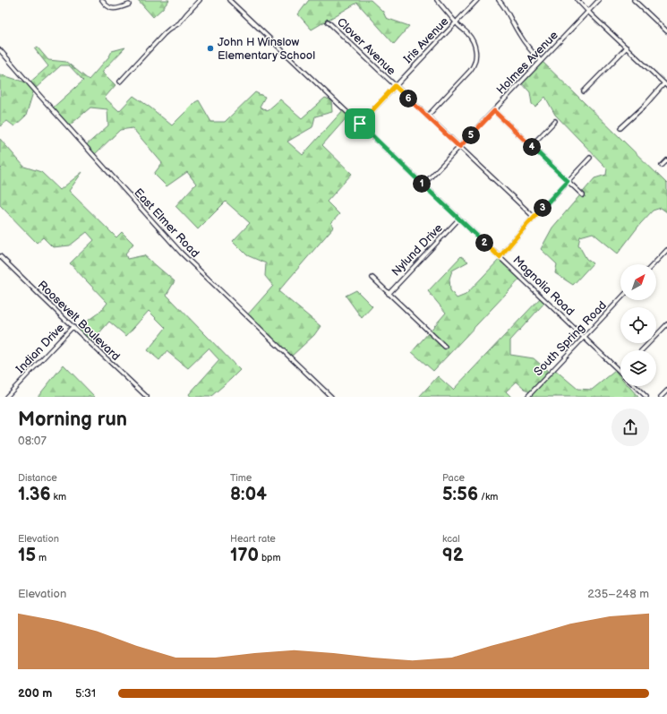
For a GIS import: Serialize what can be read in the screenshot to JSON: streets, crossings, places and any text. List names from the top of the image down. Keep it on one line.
{"streets":{"street":["Iris Avenue","Clover Avenue","Holmes Avenue","East Elmer Road","Nylund Drive","Magnolia Road","Roosevelt Boulevard","South Spring Road","Indian Drive"]},"crossings":[["Iris Avenue","Clover Avenue"],["Iris Avenue","Magnolia Road"],["Clover Avenue","Holmes Avenue"],["Holmes Avenue","Magnolia Road"],["Nylund Drive","Magnolia Road"],["Magnolia Road","South Spring Road"],["Roosevelt Boulevard","Indian Drive"]],"places":["John H Winslow Elementary School"],"north":"top right","page":{"pins":["6","5","4","1","3","2"],"heading":["Morning run","08:07"],"stats":[["Distance","1.36 km"],["Time","8:04"],["Pace","5:56 /km"],["Elevation","15 m"],["Heart rate","170 bpm"],["kcal","92"]],"chart":["Elevation","235–248 m"],"list":[{"name":"200 m","note":"5:31"}]}}
